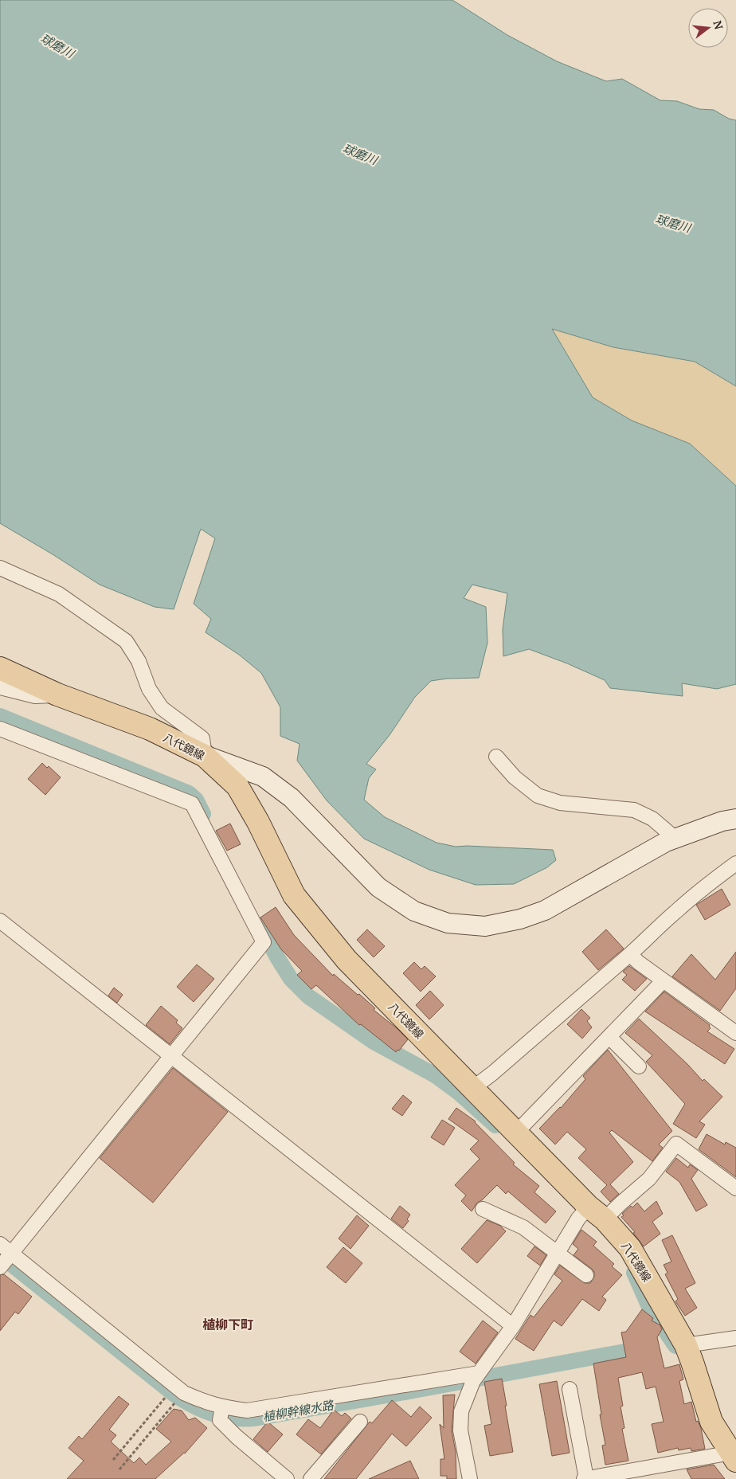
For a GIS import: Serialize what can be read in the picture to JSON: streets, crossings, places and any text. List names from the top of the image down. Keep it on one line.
{"streets":{"main road":["八代鏡線"]},"districts":["植柳下町"],"water":["球磨川","植柳幹線水路"],"north":"right"}
